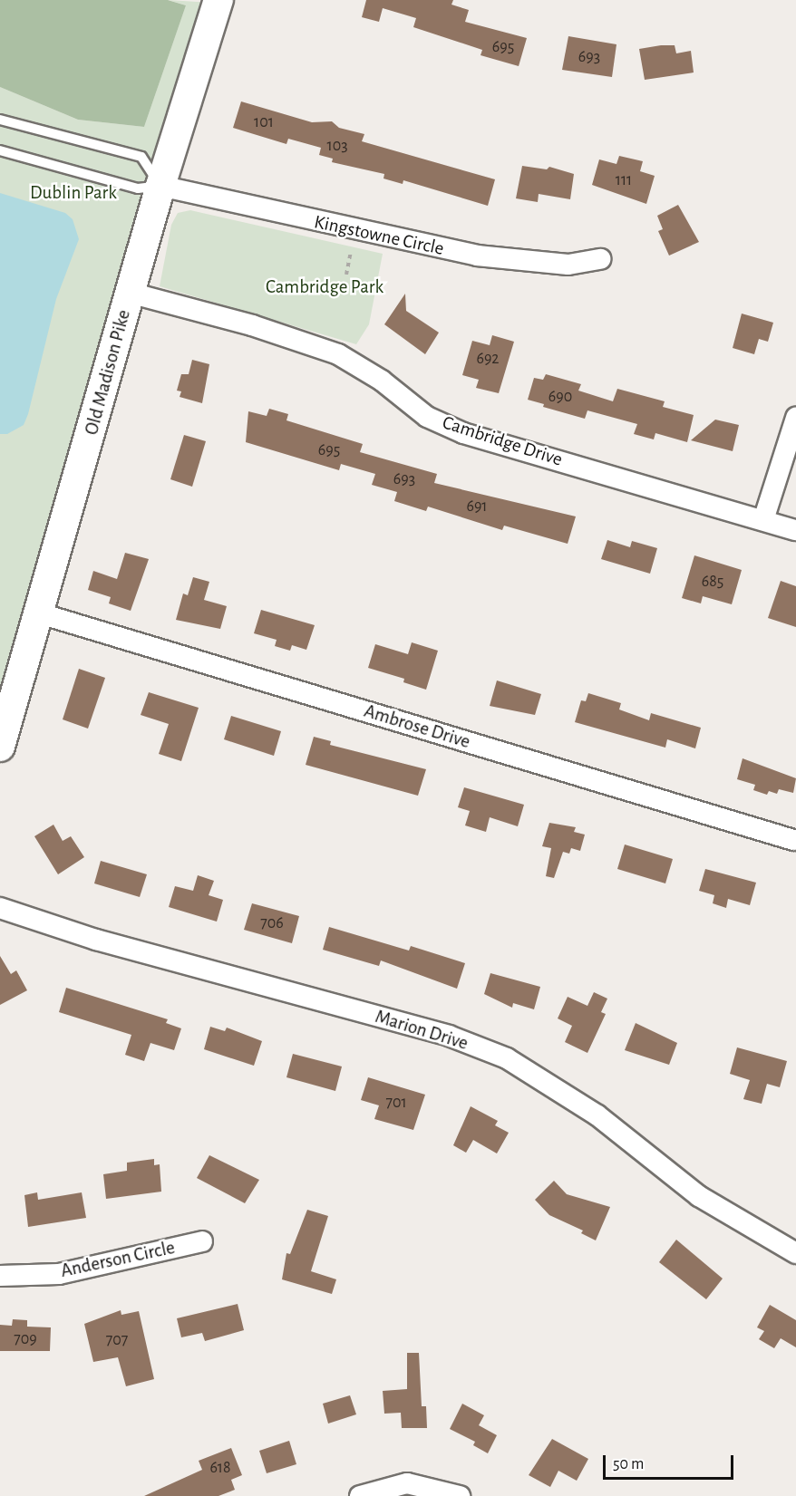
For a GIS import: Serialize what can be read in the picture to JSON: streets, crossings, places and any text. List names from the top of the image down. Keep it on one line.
{"streets":{"main road":["Old Madison Pike"],"street":["Kingstowne Circle","Cambridge Drive","Ambrose Drive","Marion Drive","Anderson Circle"]},"crossings":[["Kingstowne Circle","Old Madison Pike"],["Old Madison Pike","Cambridge Drive"],["Old Madison Pike","Ambrose Drive"]],"parks":["Dublin Park","Cambridge Park"],"house_numbers":["695","693","101","103","111","692","690","695","693","691","685","706","701","709","707","618"],"scale_bar":"50 m"}
